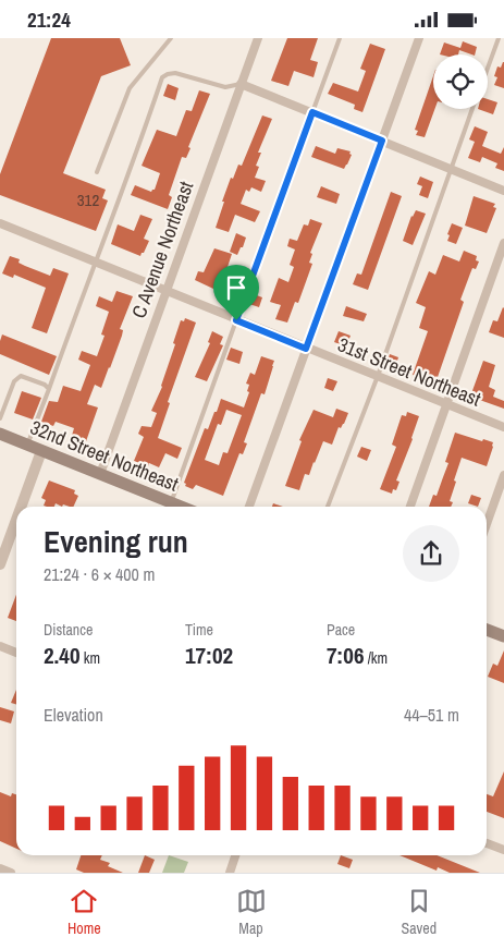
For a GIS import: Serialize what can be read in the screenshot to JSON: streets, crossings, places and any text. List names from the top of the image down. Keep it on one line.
{"streets":{"main road":["32nd Street Northeast"],"street":["C Avenue Northeast","31st Street Northeast"]},"crossings":[["C Avenue Northeast","31st Street Northeast"],["C Avenue Northeast","32nd Street Northeast"]],"house_numbers":["312"],"page":{"status":"21:24","heading":["Evening run","21:24 · 6 × 400 m"],"stats":[["Distance","2.40 km"],["Time","17:02"],["Pace","7:06 /km"]],"chart":["Elevation","44–51 m"],"tabs":["Home","Map","Saved"]}}
